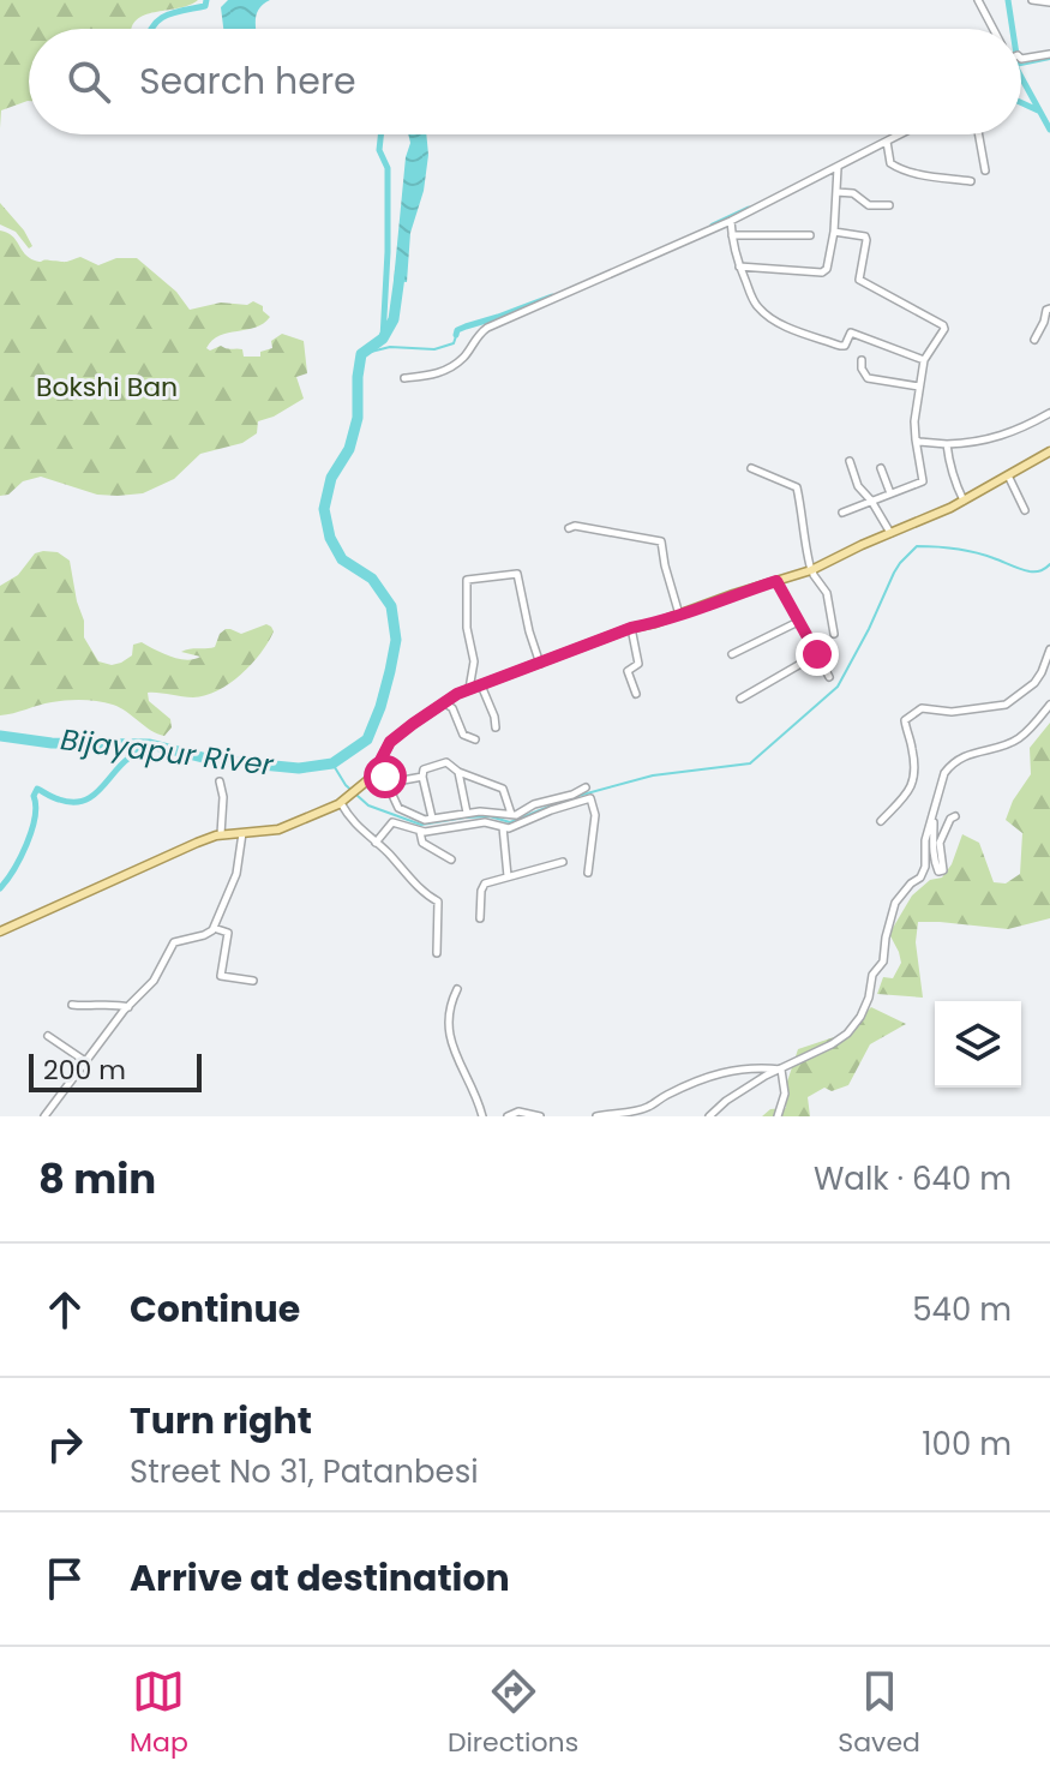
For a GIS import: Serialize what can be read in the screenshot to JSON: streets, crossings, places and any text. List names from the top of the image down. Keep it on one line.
{"water":["Bijayapur River"],"parks":["Bokshi Ban"],"scale_bar":"200 m","page":{"search":"Search here","scale":"200 m","heading":["8 min","Walk · 640 m"],"list":[["Continue","540 m"],["Turn right","Street No 31, Patanbesi","100 m"],"Arrive at destination"],"nav":["Map","Directions","Saved"]}}
